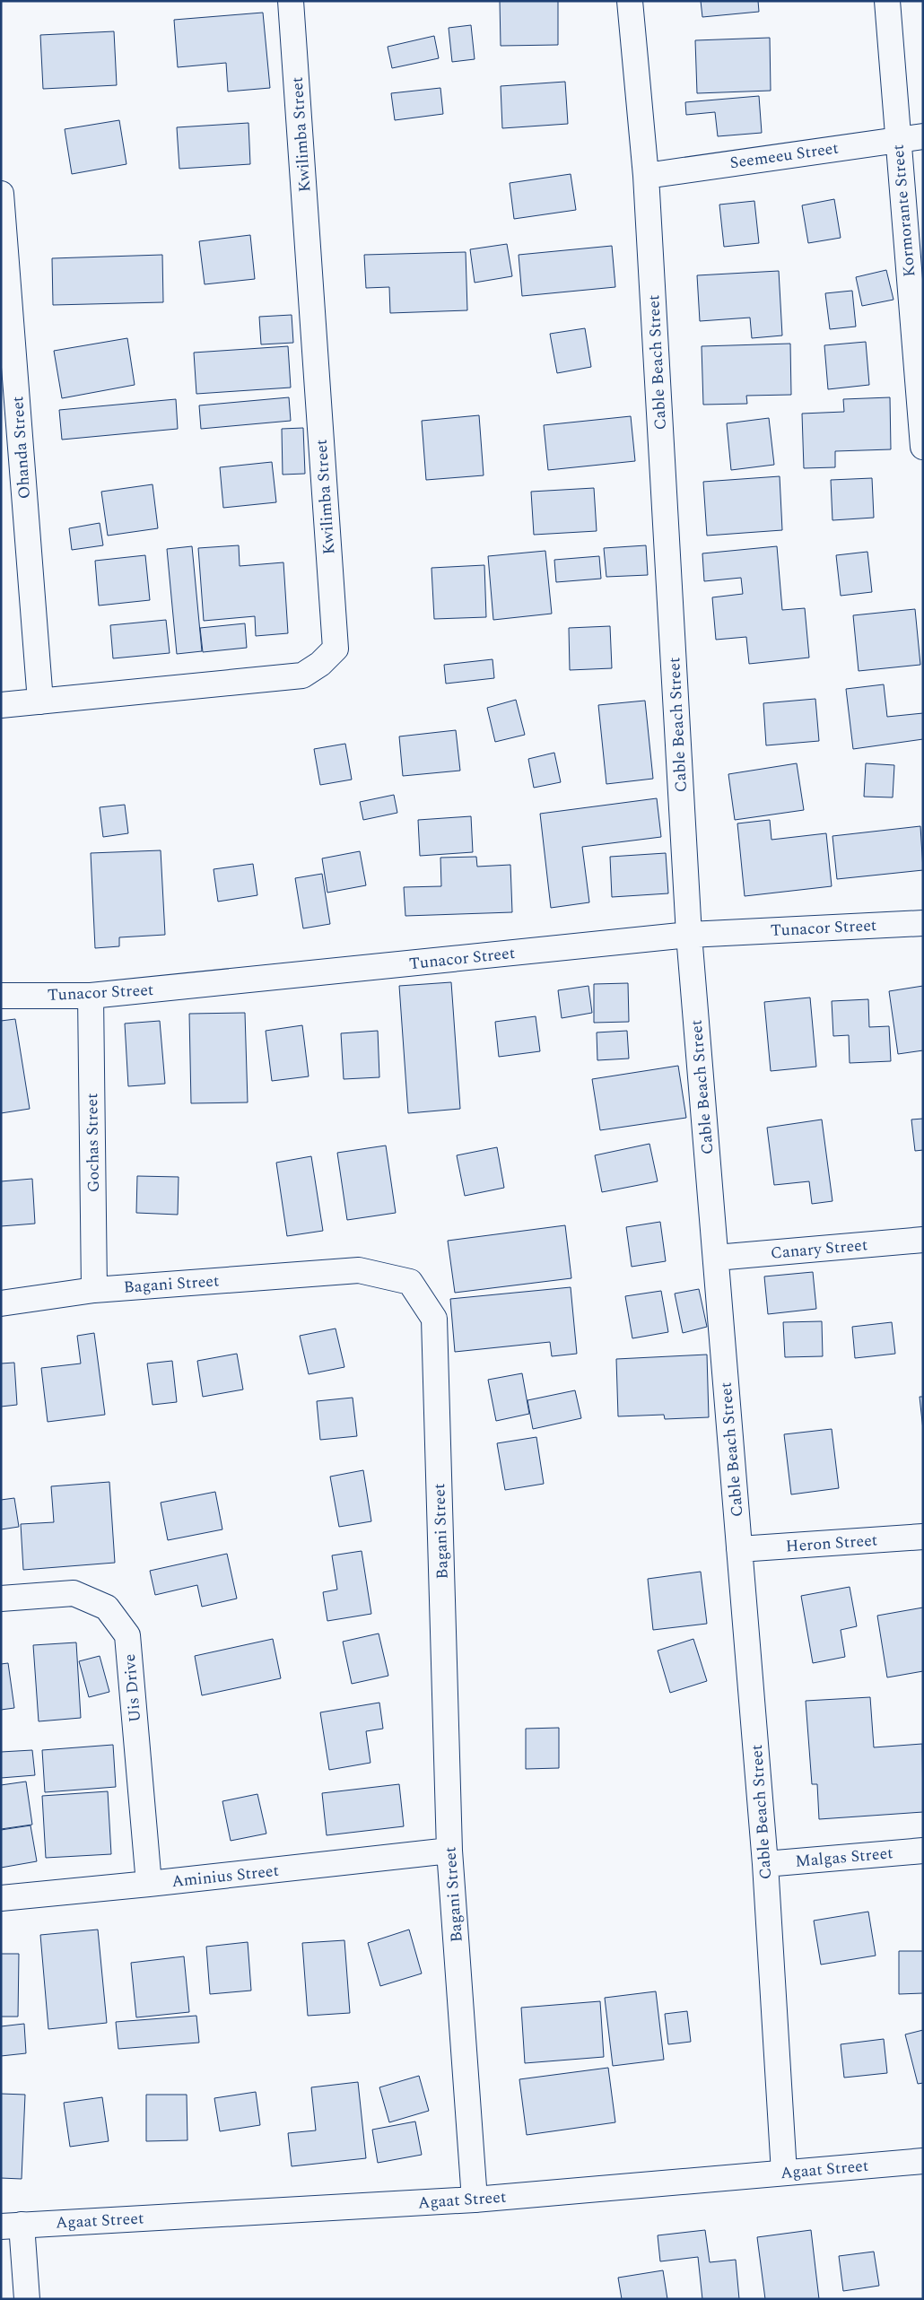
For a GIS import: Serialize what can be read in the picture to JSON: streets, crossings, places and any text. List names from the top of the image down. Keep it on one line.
{"streets":{"street":["Kwilimba Street","Seemeeu Street","Kormorante Street","Cable Beach Street","Ohanda Street","Tunacor Street","Gochas Street","Canary Street","Bagani Street","Heron Street","Uis Drive","Malgas Street","Aminius Street","Agaat Street"]},"crossings":[["Kwilimba Street","Ohanda Street"],["Seemeeu Street","Kormorante Street"],["Seemeeu Street","Cable Beach Street"],["Cable Beach Street","Tunacor Street"],["Cable Beach Street","Canary Street"],["Cable Beach Street","Heron Street"],["Cable Beach Street","Malgas Street"],["Cable Beach Street","Agaat Street"],["Tunacor Street","Gochas Street"],["Gochas Street","Bagani Street"],["Bagani Street","Aminius Street"],["Bagani Street","Agaat Street"],["Uis Drive","Aminius Street"]]}
